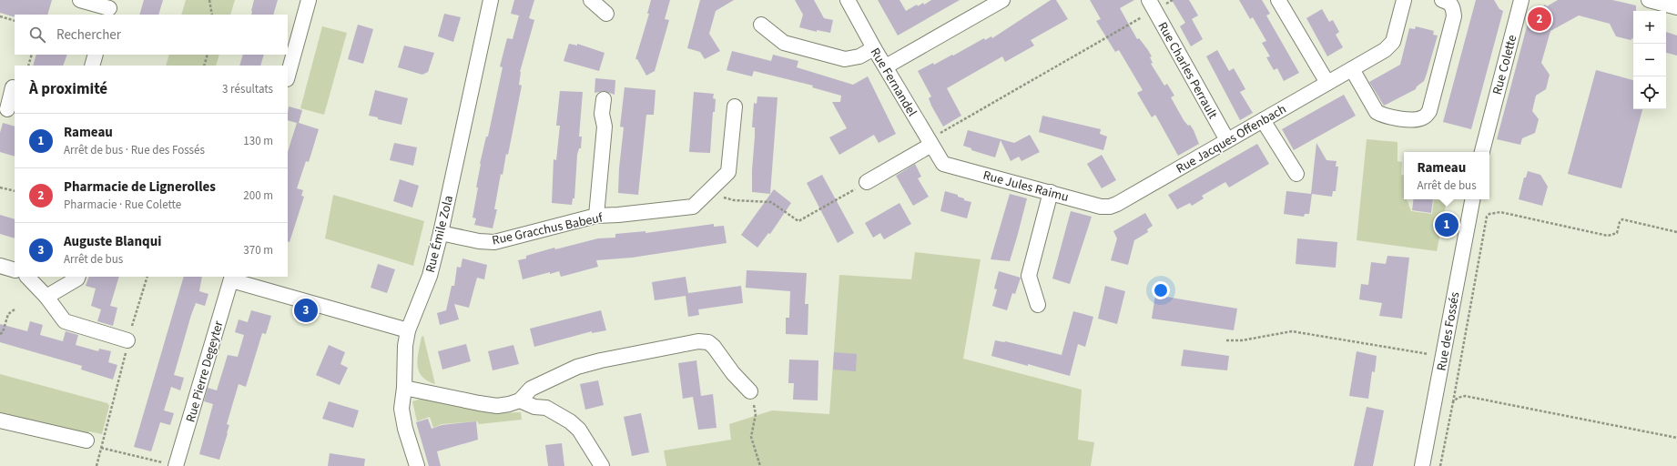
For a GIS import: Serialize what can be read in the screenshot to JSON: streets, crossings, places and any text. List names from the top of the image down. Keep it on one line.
{"streets":{"street":["Rue Colette","Rue Charles Perrault","Rue Fernandel","Rue Jacques Offenbach","Rue Jules Raimu","Rue Gracchus Babeuf","Rue Émile Zola","Rue des Fossés","Rue Pierre Degeyter"]},"crossings":[["Rue Charles Perrault","Rue Jacques Offenbach"],["Rue Fernandel","Rue Jules Raimu"],["Rue Jacques Offenbach","Rue Jules Raimu"],["Rue Gracchus Babeuf","Rue Émile Zola"]],"page":{"pins":["2","1","3"],"map_buttons":["+","−"],"search":"Rechercher","heading":["À proximité","3 résultats"],"list":[{"mark":"1","name":"Rameau","note":"Arrêt de bus · Rue des Fossés","value":"130 m"},{"mark":"2","name":"Pharmacie de Lignerolles","note":"Pharmacie · Rue Colette","value":"200 m"},{"mark":"3","name":"Auguste Blanqui","note":"Arrêt de bus","value":"370 m"}],"popup":["Rameau","Arrêt de bus"]}}
